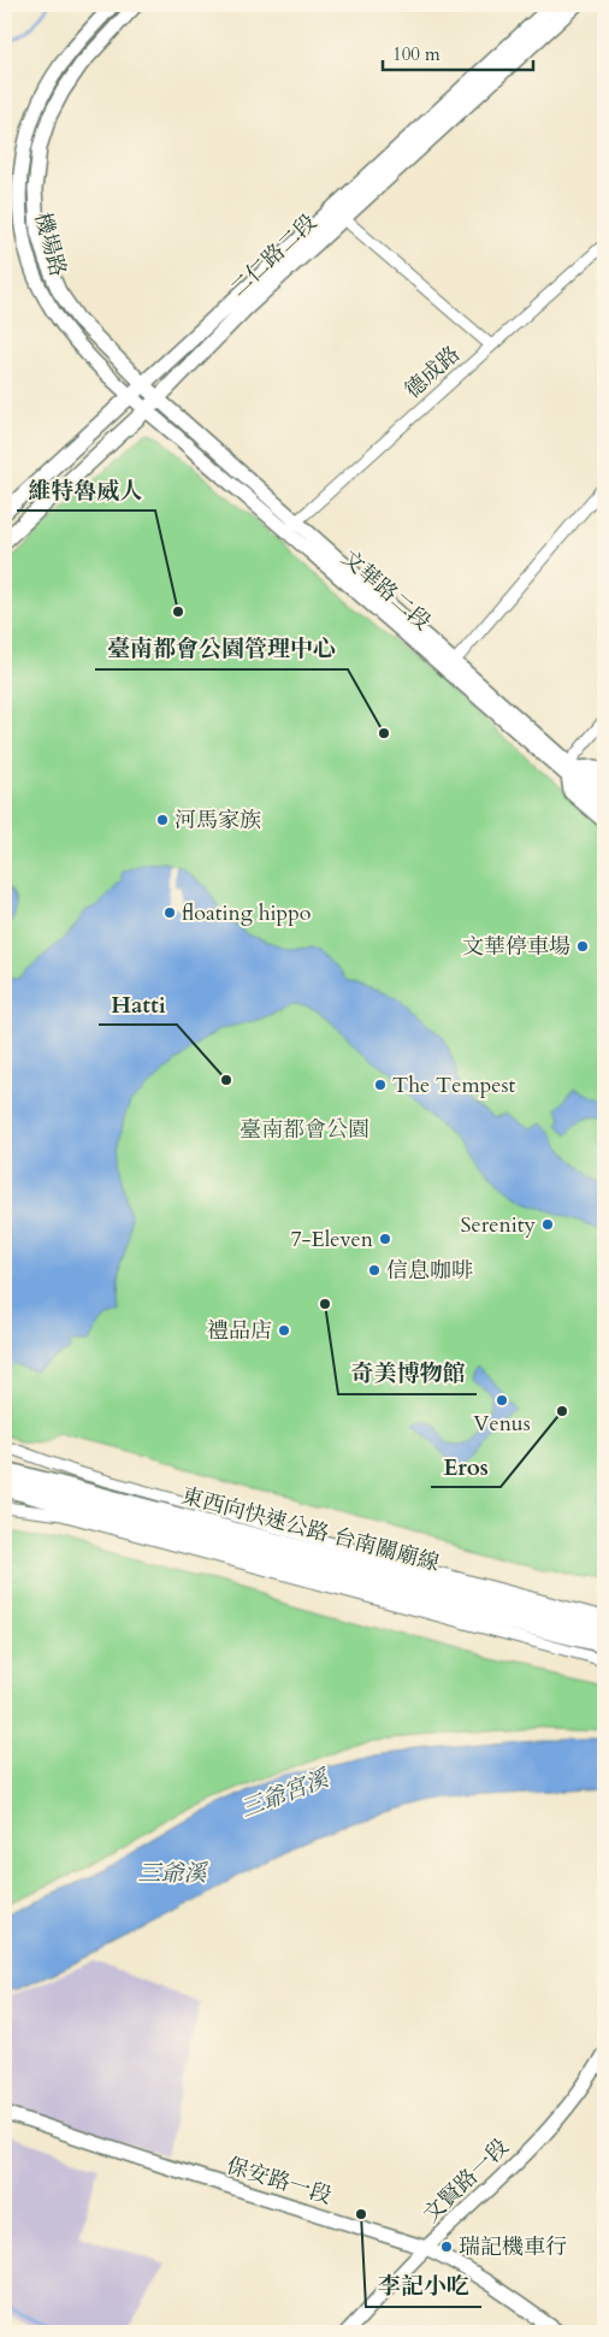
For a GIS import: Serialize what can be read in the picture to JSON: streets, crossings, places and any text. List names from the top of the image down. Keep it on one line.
{"streets":{"highway":["東西向快速公路 台南關廟線"],"main road":["二仁路二段"],"street":["機場路","德成路","文華路二段","保安路一段","文賢路一段"]},"crossings":[["機場路","二仁路二段"],["機場路","文華路二段"],["二仁路二段","文華路二段"],["德成路","文華路二段"],["保安路一段","文賢路一段"]],"water":["三爺宮溪","三爺溪"],"parks":["臺南都會公園"],"places":["維特魯威人","臺南都會公園管理中心","河馬家族","floating hippo","文華停車場","Hatti","The Tempest","Serenity","7-Eleven","信息咖啡","奇美博物館","禮品店","Venus","Eros","李記小吃","瑞記機車行"],"scale_bar":"100 m"}
